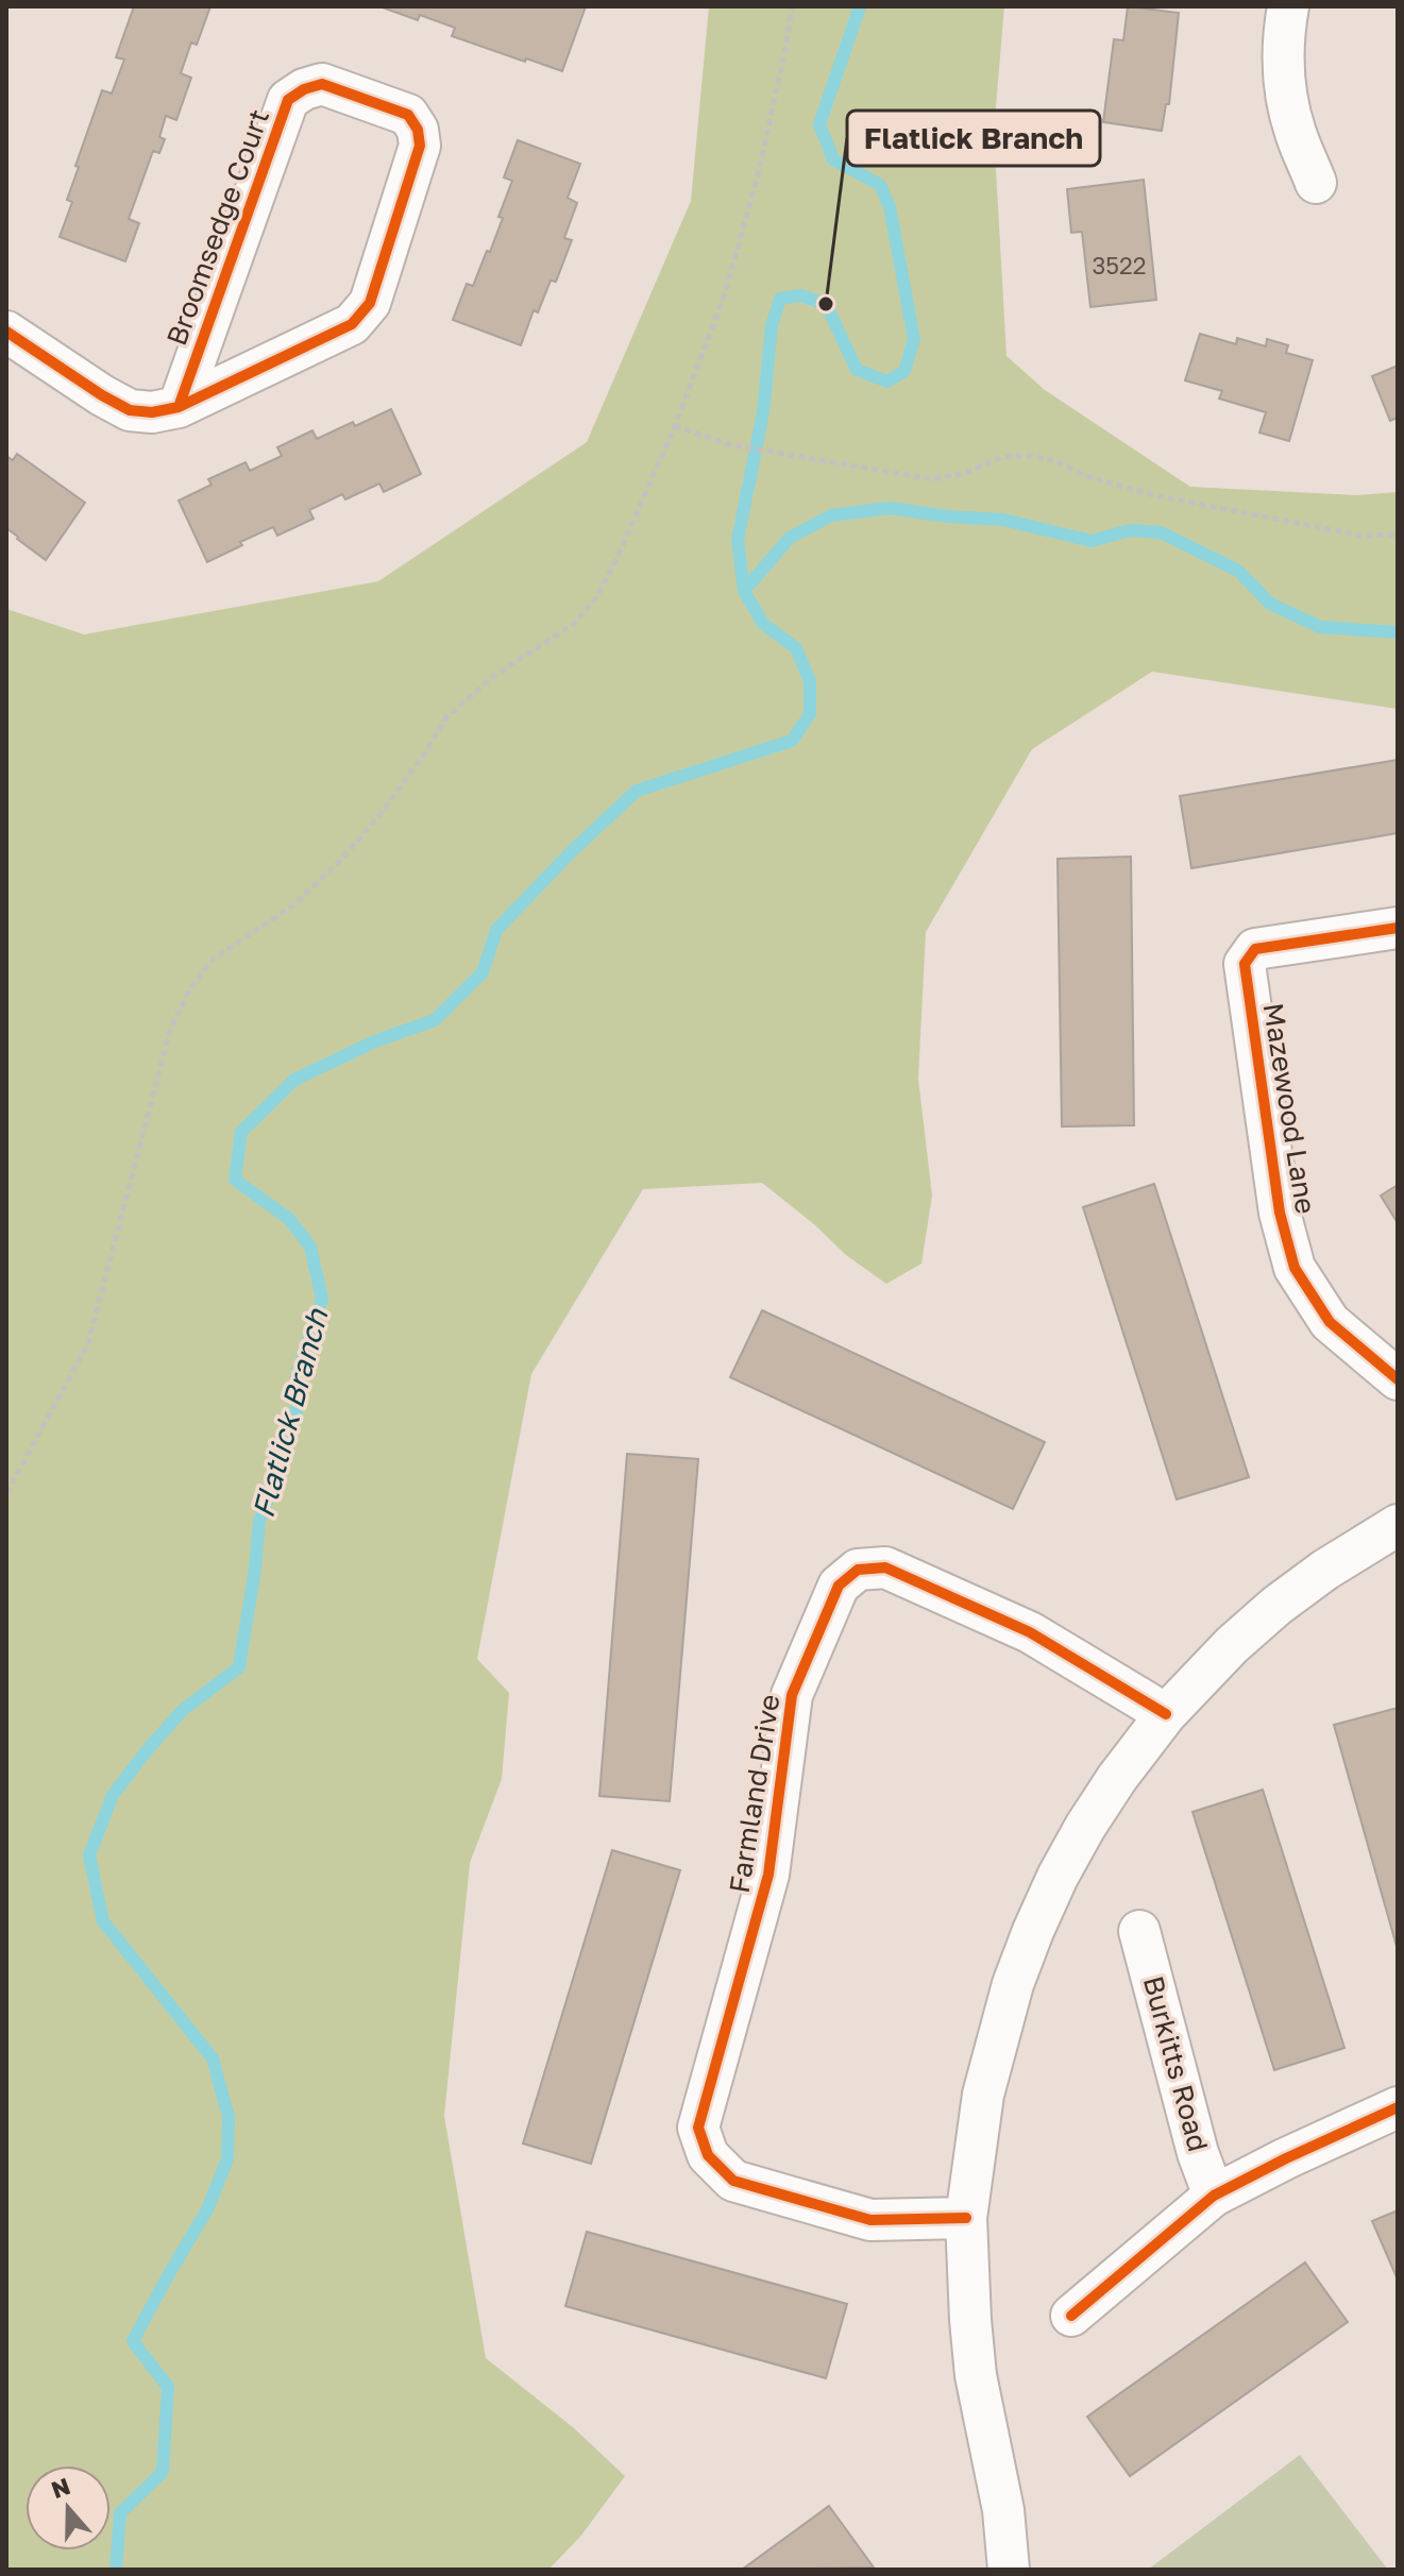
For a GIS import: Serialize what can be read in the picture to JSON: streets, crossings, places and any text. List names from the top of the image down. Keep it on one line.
{"streets":{"street":["Broomsedge Court","Mazewood Lane","Farmland Drive","Burkitts Road"]},"water":["Flatlick Branch"],"places":["Flatlick Branch"],"house_numbers":["3522"],"north":"top"}
